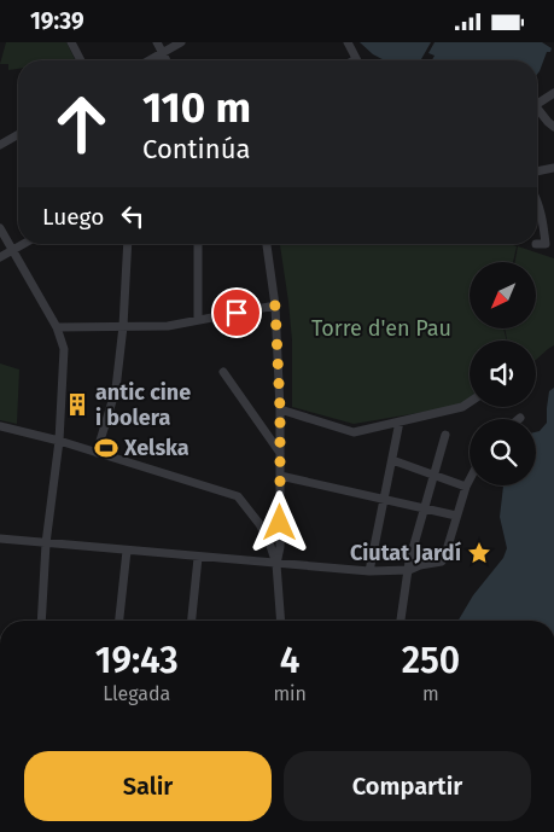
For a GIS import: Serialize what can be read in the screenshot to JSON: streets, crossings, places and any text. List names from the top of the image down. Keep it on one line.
{"parks":["Torre d'en Pau"],"places":{"building":["antic cine i bolera"],"sports":["Xelska"],"place":["Ciutat Jardí"]},"north":"bottom left","page":{"status":"19:39","turn":["110 m","Continúa"],"then":"Luego","eta":["19:43","Llegada","4","min","250","m"],"buttons":["Salir","Compartir"]}}
